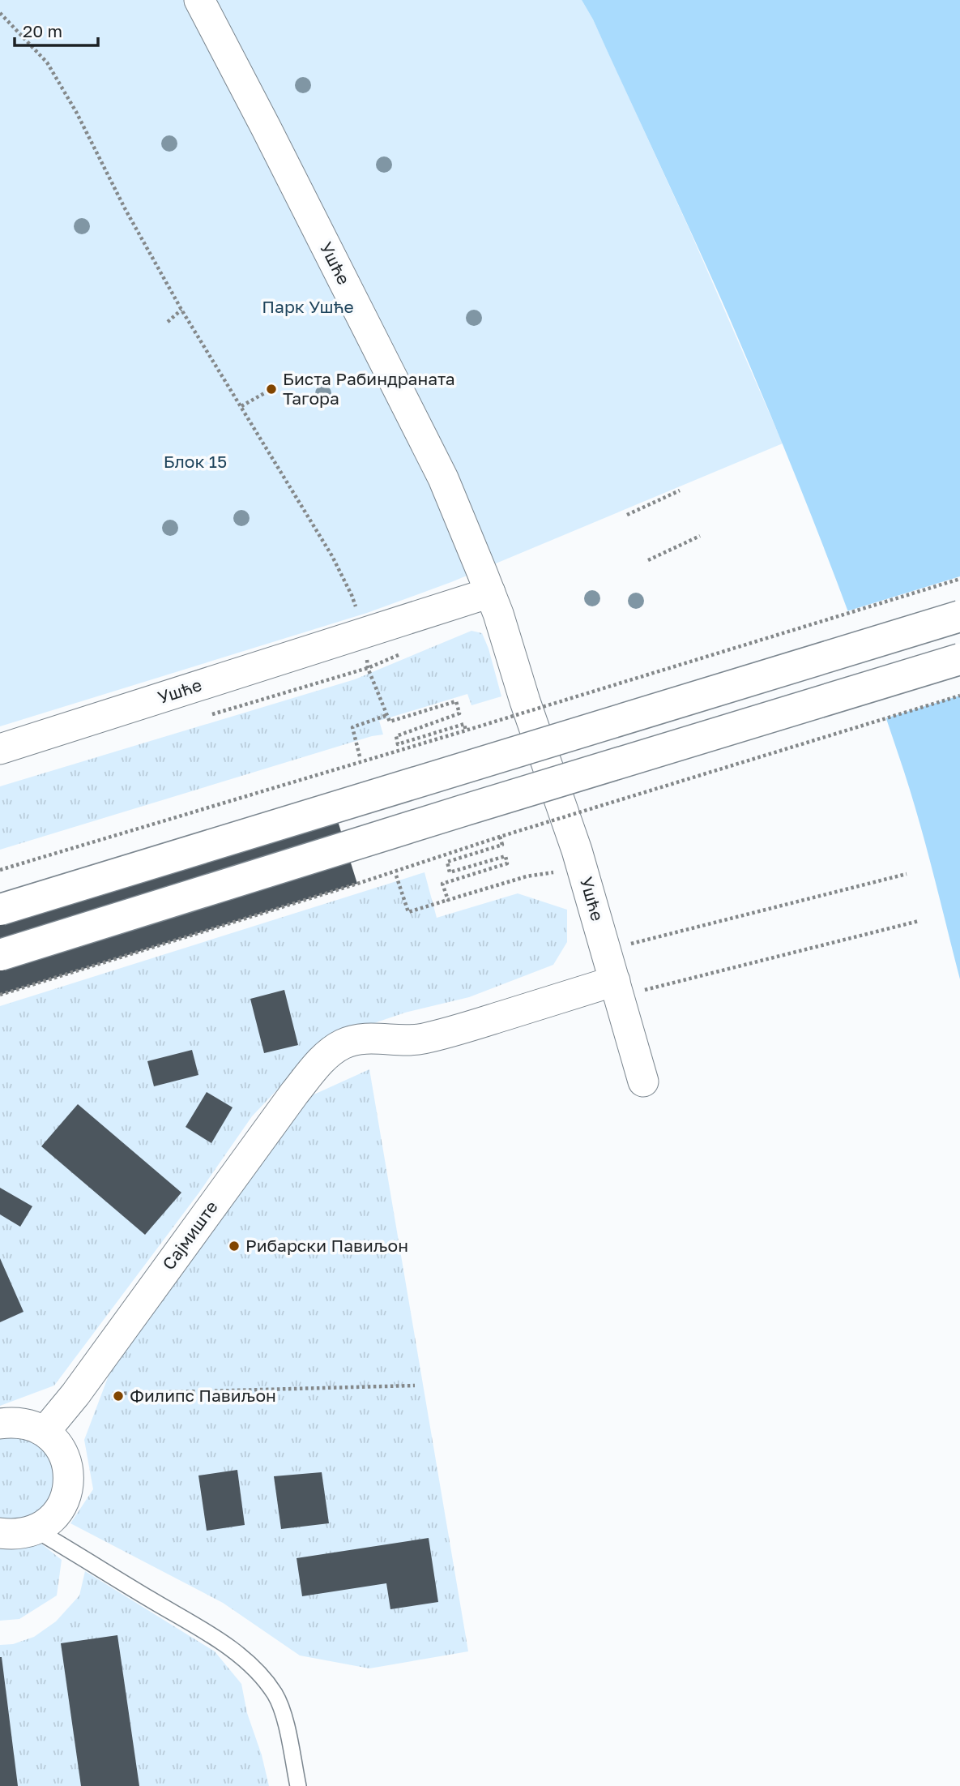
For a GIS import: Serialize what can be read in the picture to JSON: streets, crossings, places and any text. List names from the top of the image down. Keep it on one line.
{"streets":{"street":["Ушће","Сајмиште"]},"crossings":[["Ушће","Сајмиште"]],"parks":["Парк Ушће","Блок 15"],"places":["Биста Рабиндраната Тагора","Рибарски Павиљон","Филипс Павиљон"],"scale_bar":"20 m"}
